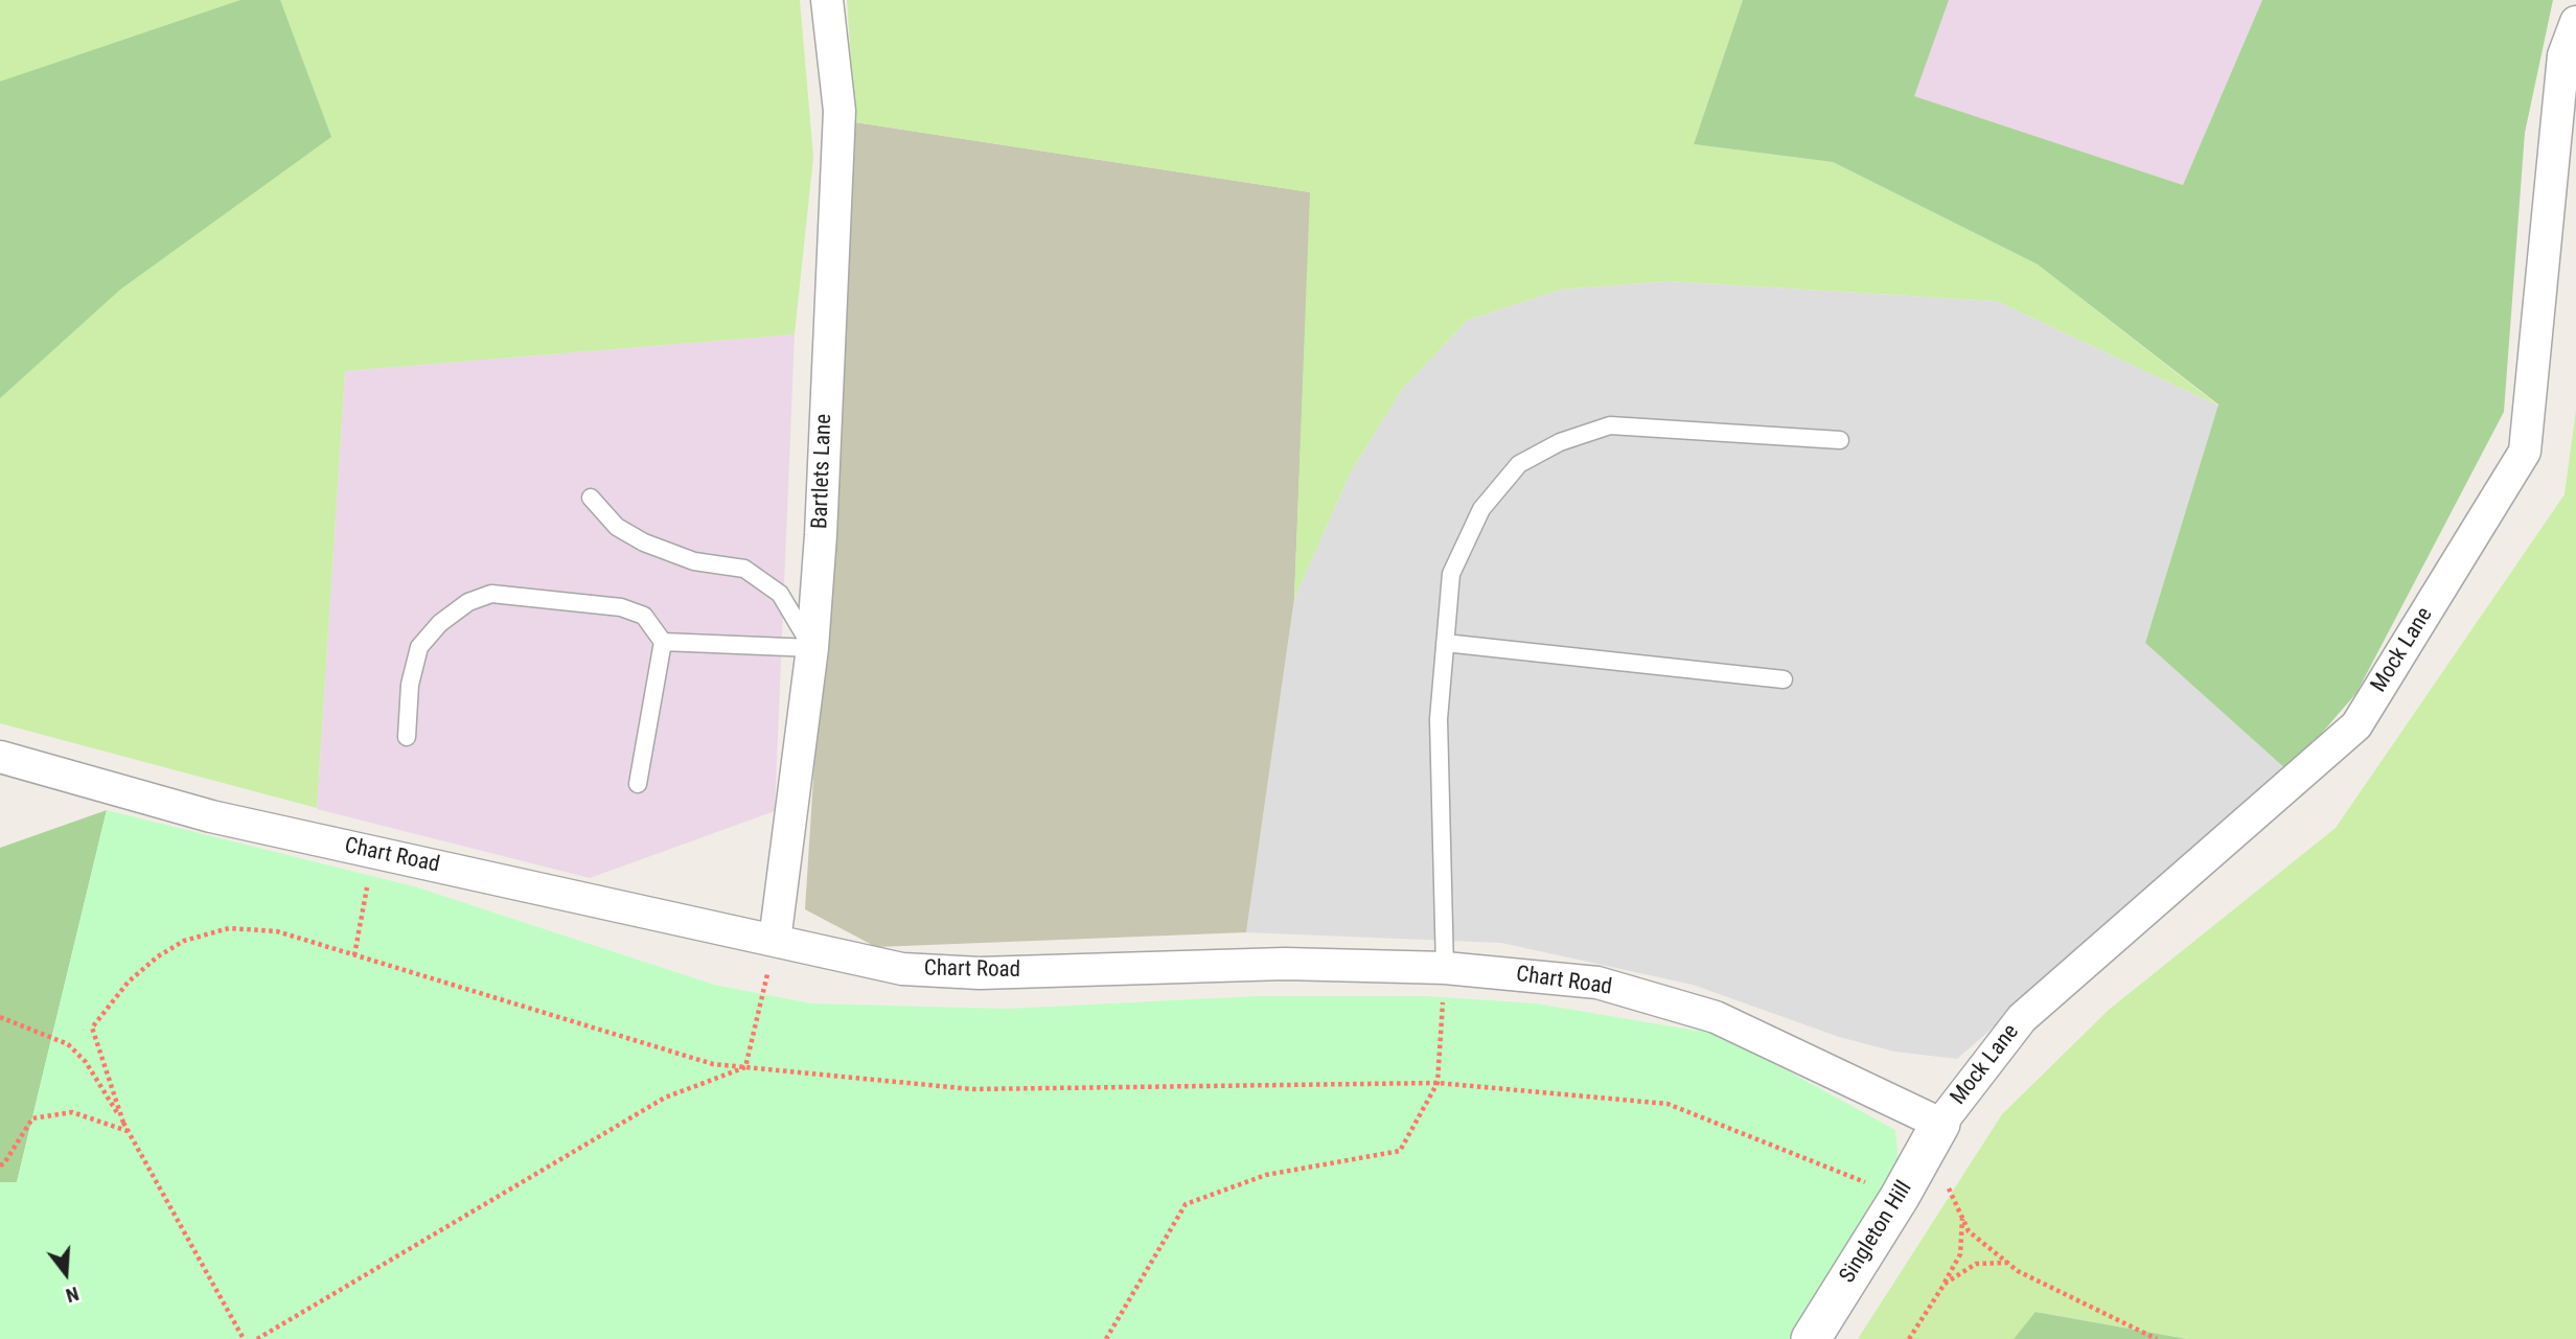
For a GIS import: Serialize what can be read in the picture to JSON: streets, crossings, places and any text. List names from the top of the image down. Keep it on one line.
{"streets":{"street":["Bartlets Lane","Mock Lane","Chart Road","Singleton Hill"]},"crossings":[["Bartlets Lane","Chart Road"],["Mock Lane","Chart Road"],["Mock Lane","Singleton Hill"],["Chart Road","Singleton Hill"]],"north":"bottom"}
